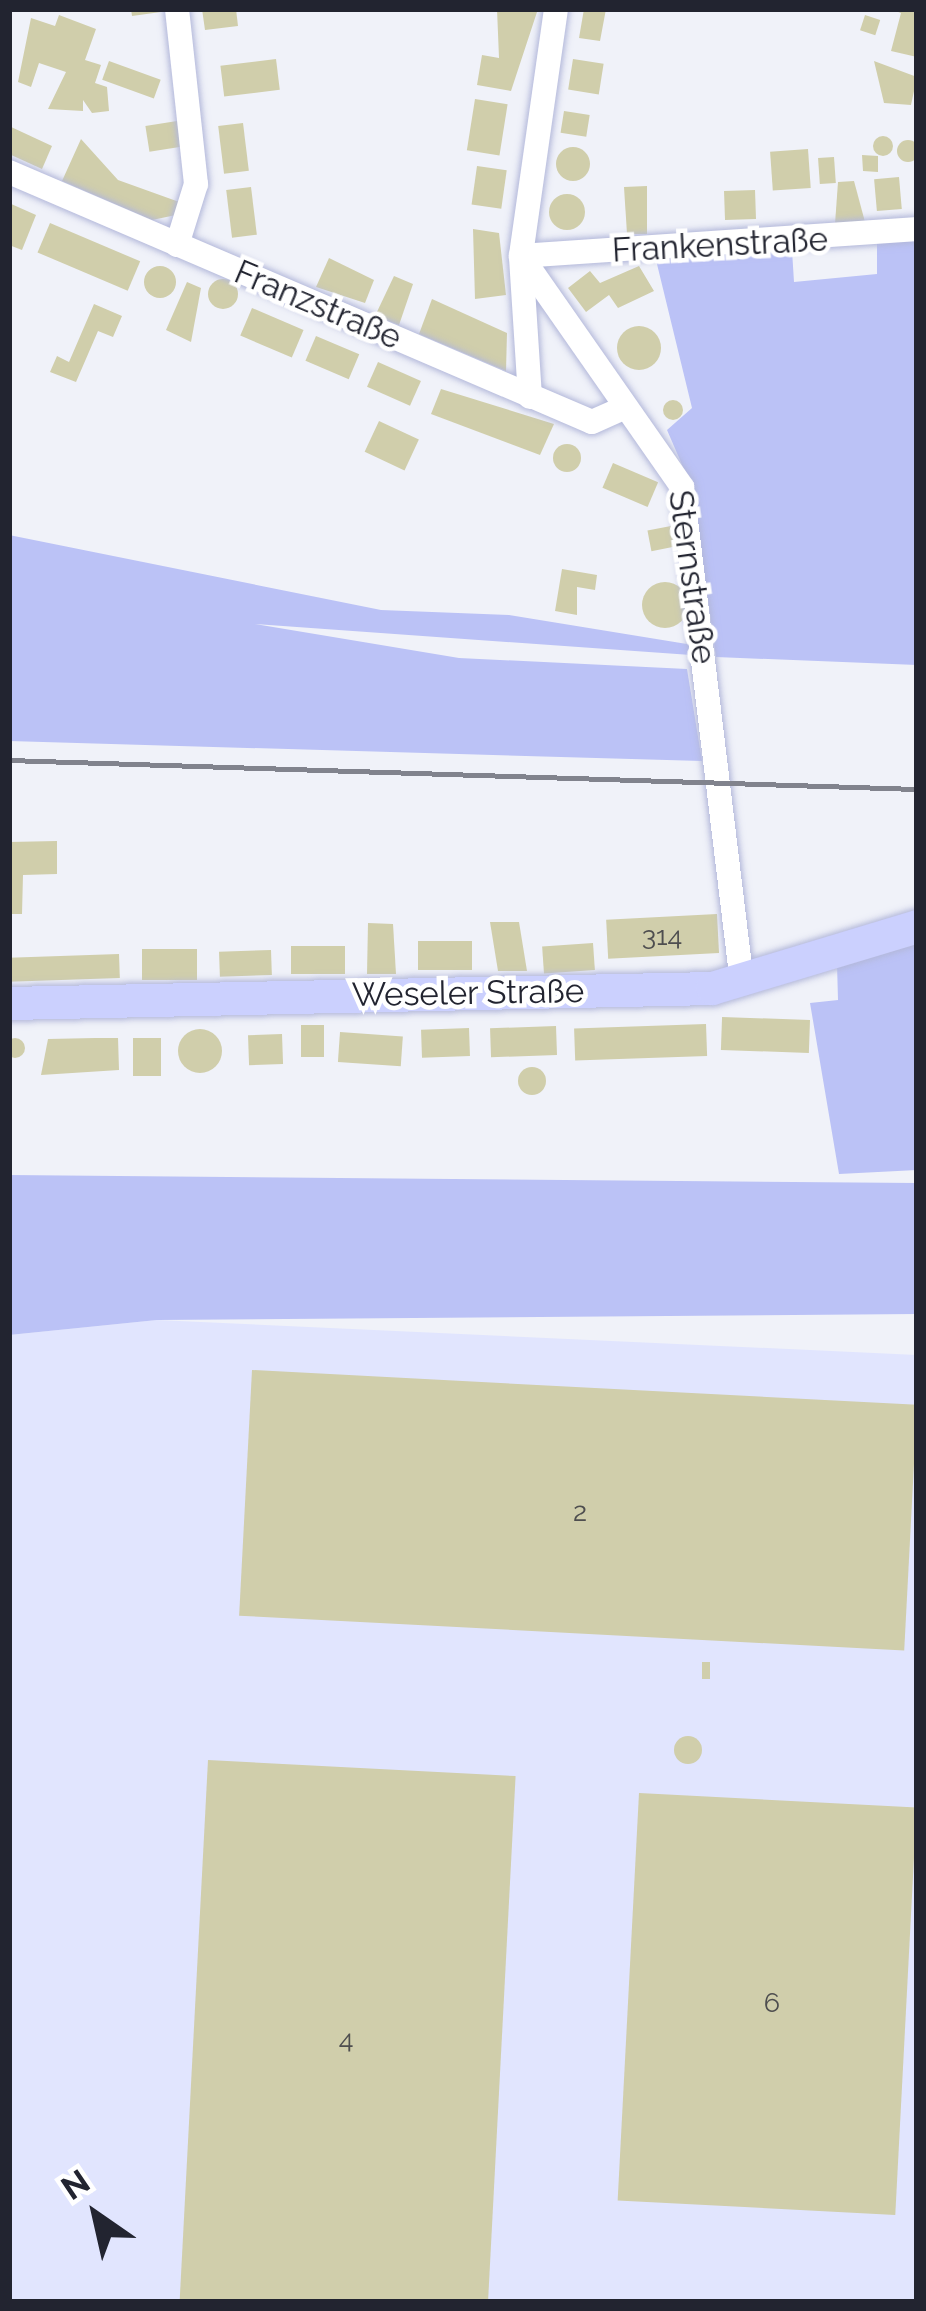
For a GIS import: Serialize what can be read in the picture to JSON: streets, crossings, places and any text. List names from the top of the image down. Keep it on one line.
{"streets":{"main road":["Weseler Straße"],"street":["Frankenstraße","Franzstraße","Sternstraße"]},"crossings":[["Frankenstraße","Sternstraße"],["Franzstraße","Sternstraße"],["Sternstraße","Weseler Straße"]],"house_numbers":["314","2","6","4"],"north":"top left"}
